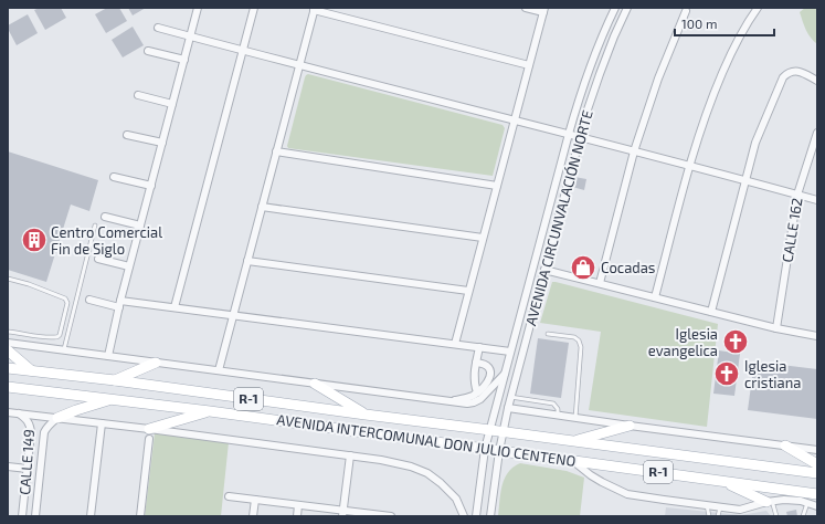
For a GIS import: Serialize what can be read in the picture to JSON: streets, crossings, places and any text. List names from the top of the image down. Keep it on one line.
{"streets":{"main road":["R-1","AVENIDA INTERCOMUNAL DON JULIO CENTENO"],"street":["AVENIDA CIRCUNVALACIÓN NORTE","CALLE 162","CALLE 149"]},"crossings":[["AVENIDA CIRCUNVALACIÓN NORTE","AVENIDA INTERCOMUNAL DON JULIO CENTENO"],["AVENIDA INTERCOMUNAL DON JULIO CENTENO","CALLE 149"]],"places":{"building":["Centro Comercial Fin de Siglo"],"shop":["Cocadas"],"church":["Iglesia evangelica","Iglesia cristiana"]},"scale_bar":"100 m"}
